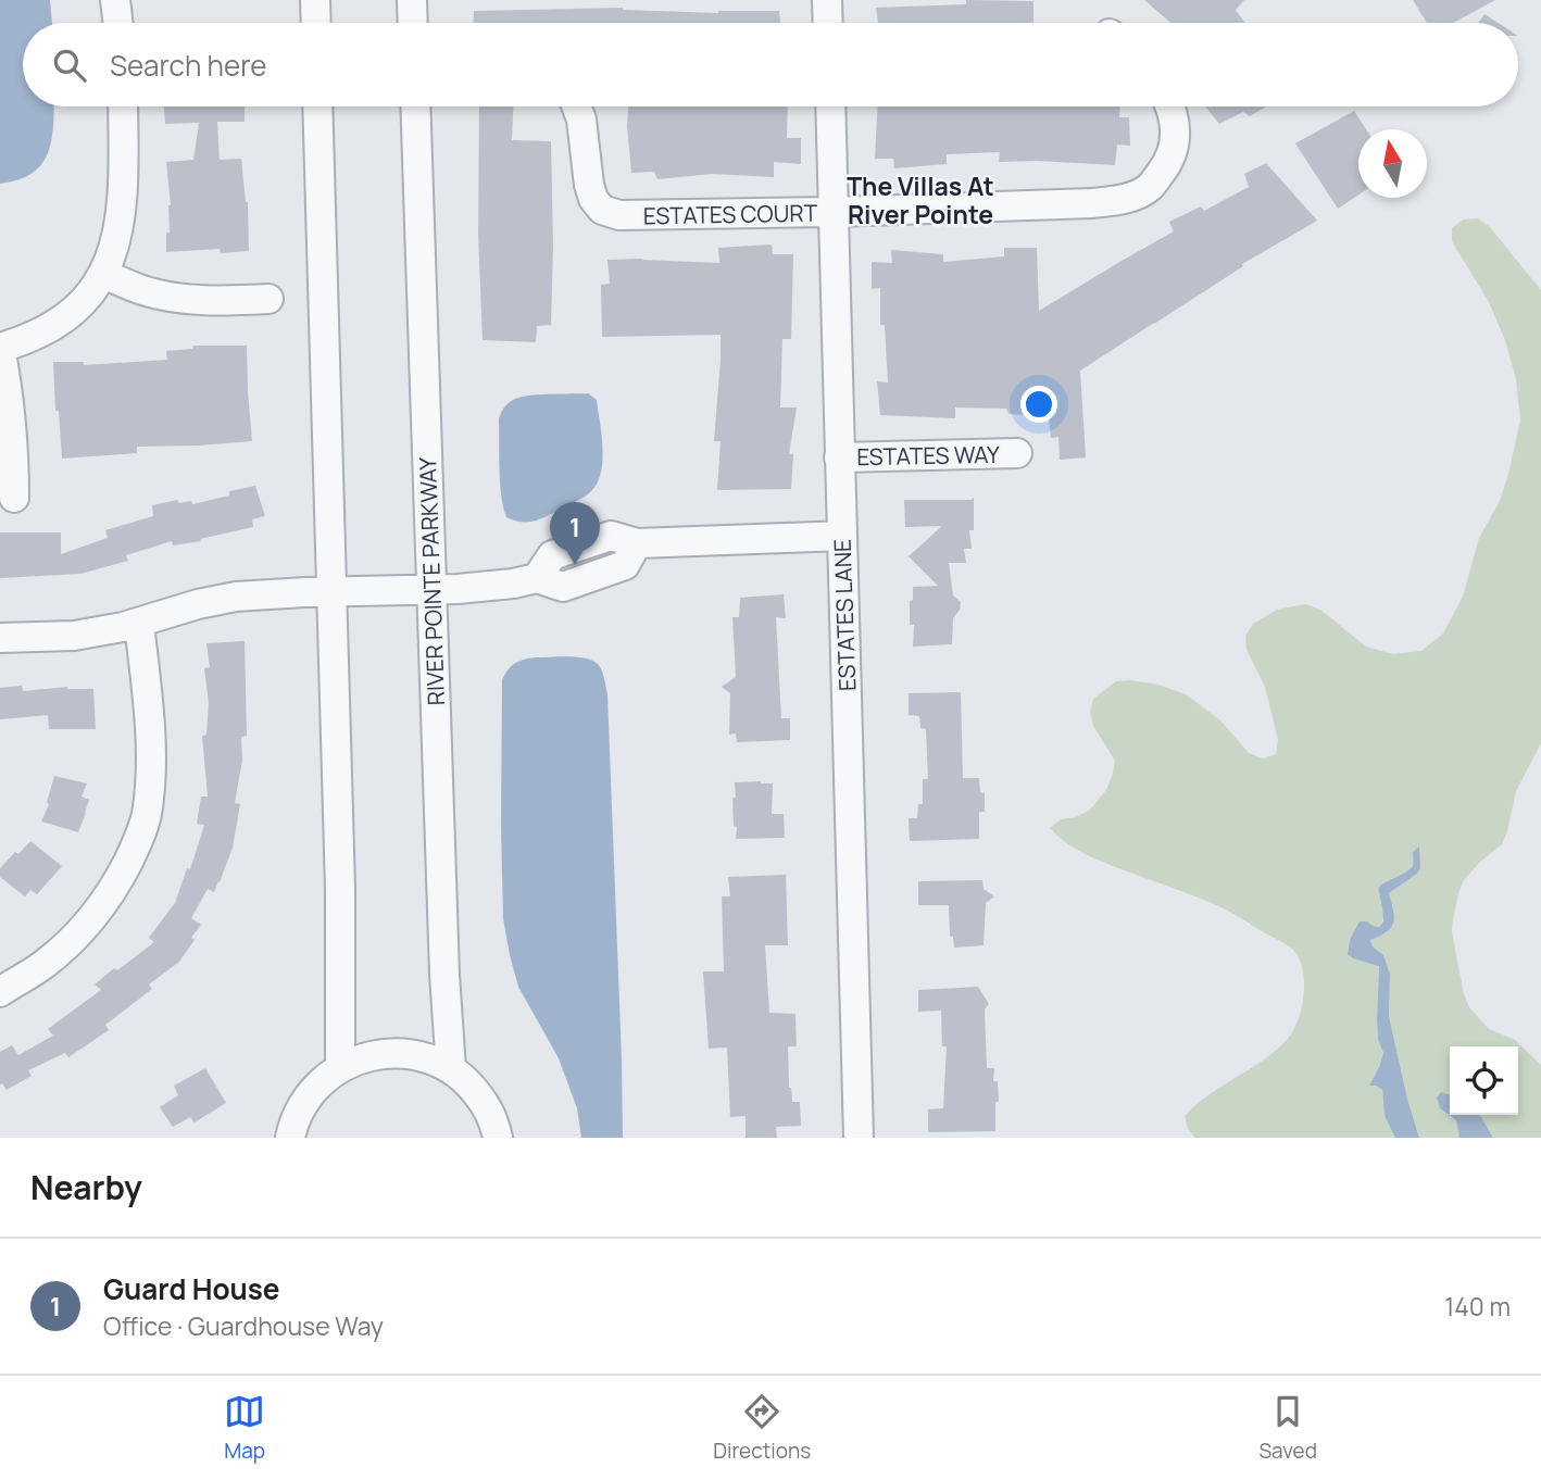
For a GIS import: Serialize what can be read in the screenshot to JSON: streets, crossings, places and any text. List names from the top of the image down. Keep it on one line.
{"streets":{"street":["ESTATES COURT","ESTATES WAY","RIVER POINTE PARKWAY","ESTATES LANE"]},"crossings":[["ESTATES COURT","ESTATES LANE"],["ESTATES WAY","ESTATES LANE"]],"districts":["The Villas At River Pointe"],"north":"top","page":{"search":"Search here","pins":"1","heading":"Nearby","list":[{"mark":"1","name":"Guard House","note":"Office · Guardhouse Way","value":"140 m"}],"nav":["Map","Directions","Saved"]}}
